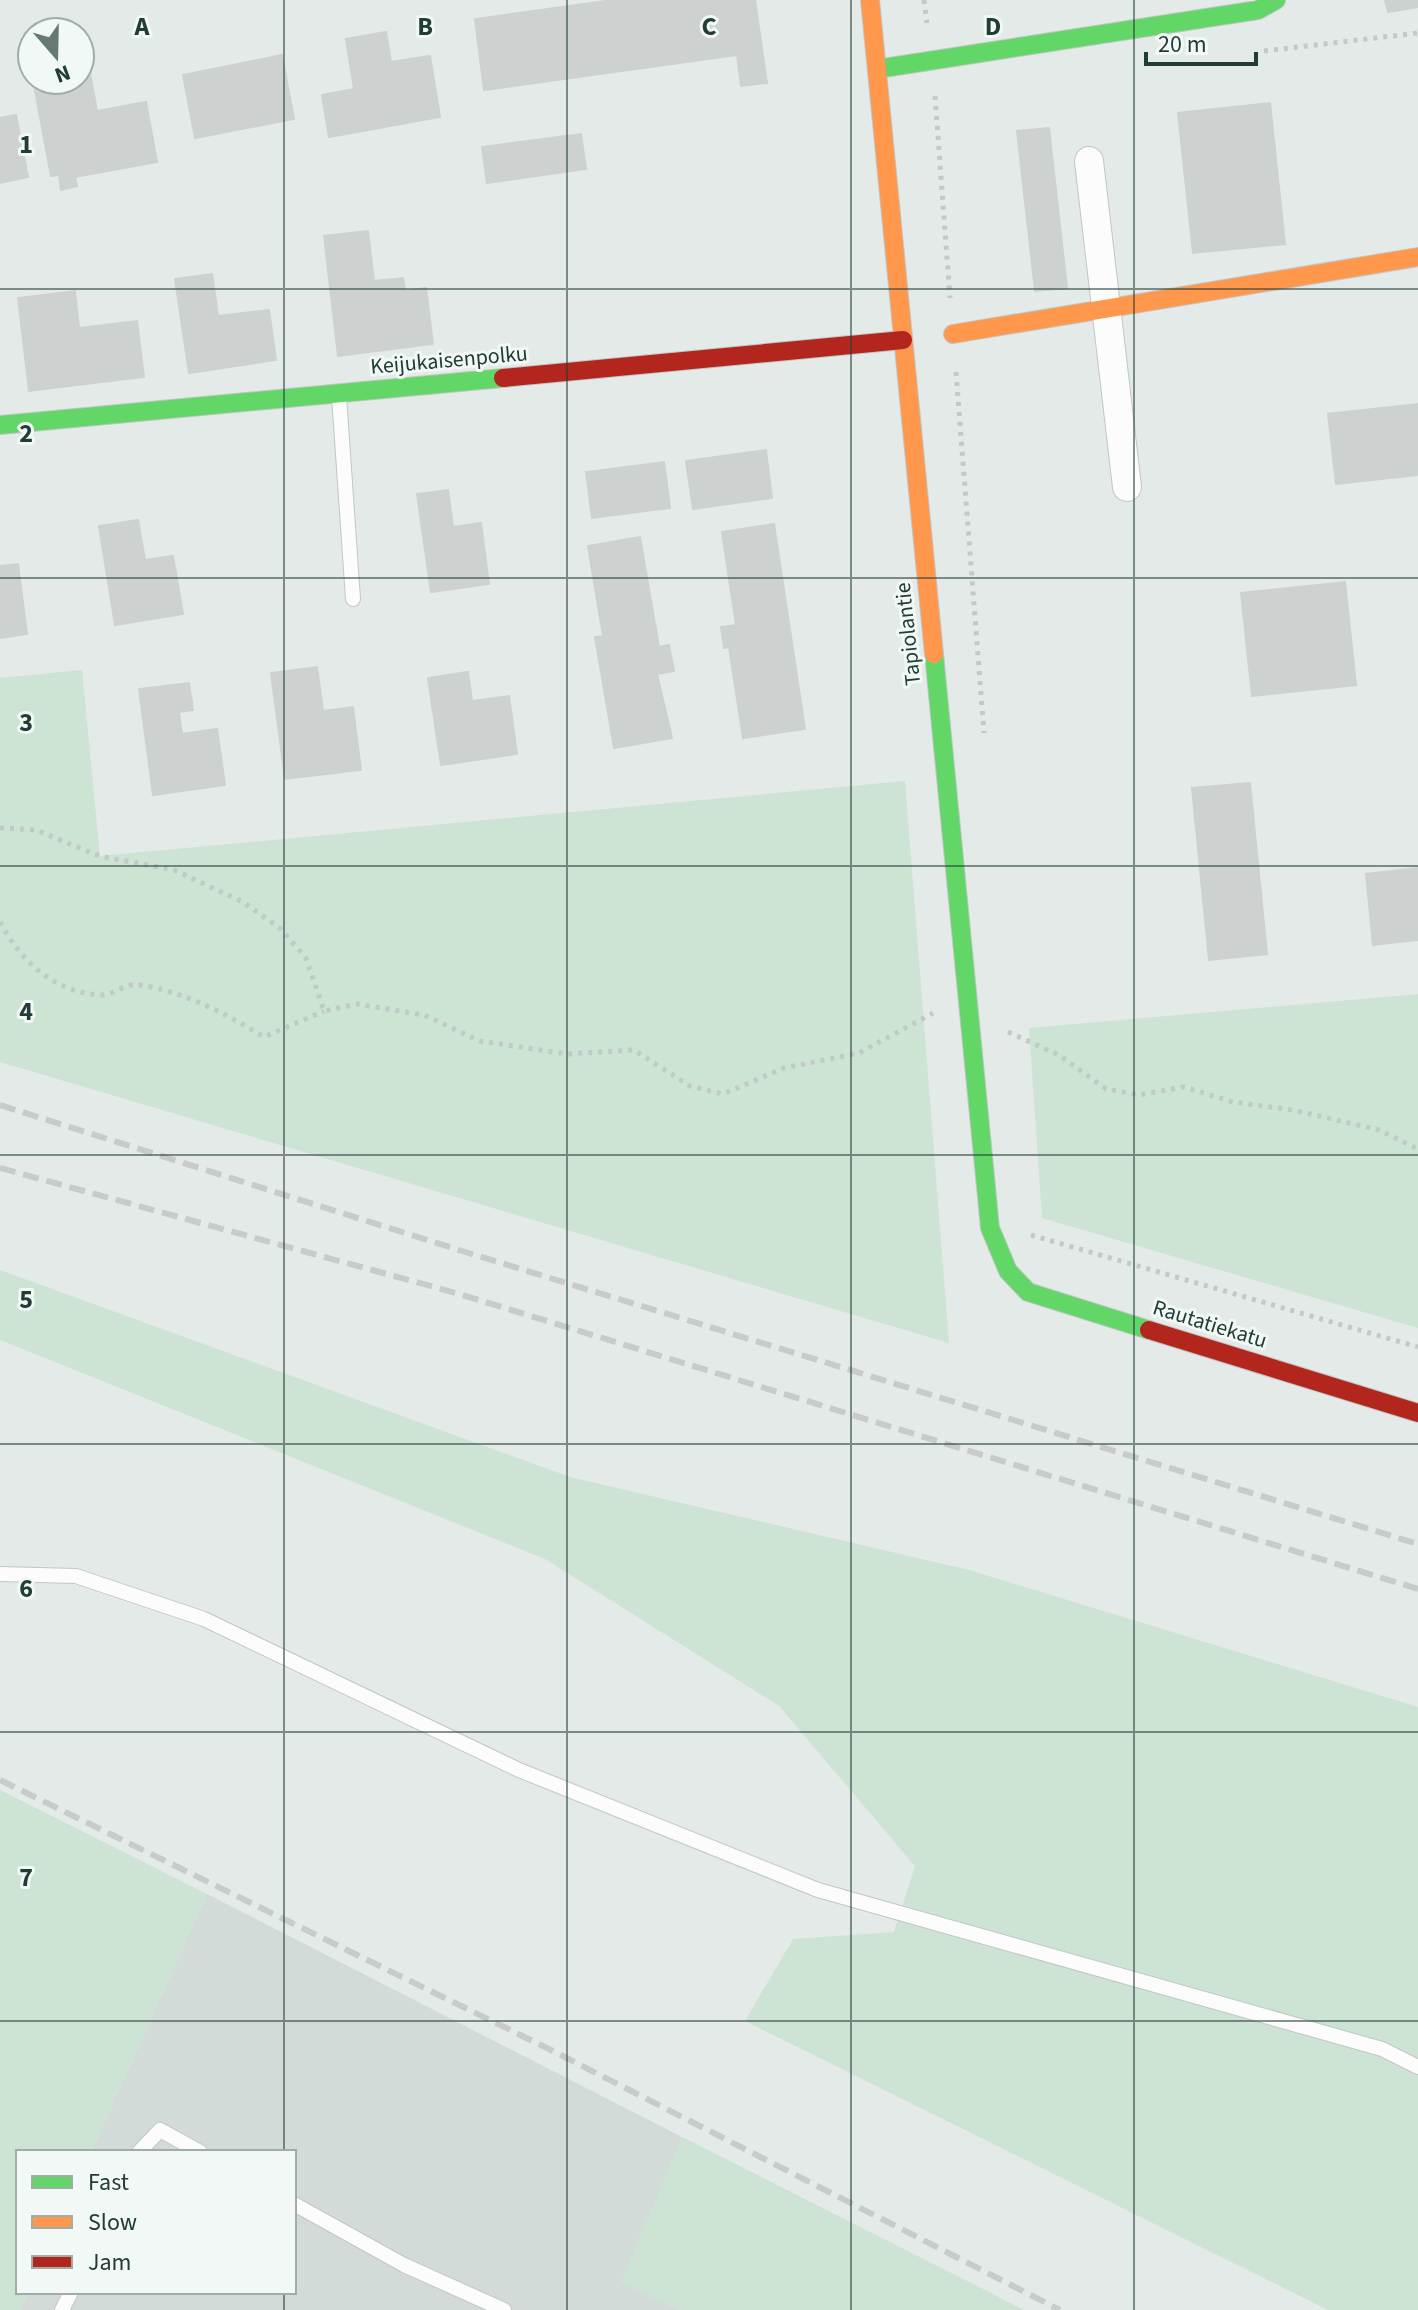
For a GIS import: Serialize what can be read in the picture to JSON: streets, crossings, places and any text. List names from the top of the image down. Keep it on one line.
{"streets":{"street":["Keijukaisenpolku","Tapiolantie","Rautatiekatu"]},"crossings":[["Keijukaisenpolku","Tapiolantie"],["Tapiolantie","Rautatiekatu"]],"legend":["Fast","Slow","Jam"],"scale_bar":"20 m","north":"bottom","grid":{"columns":["A","B","C","D"],"rows":["1","2","3","4","5","6","7"]}}
